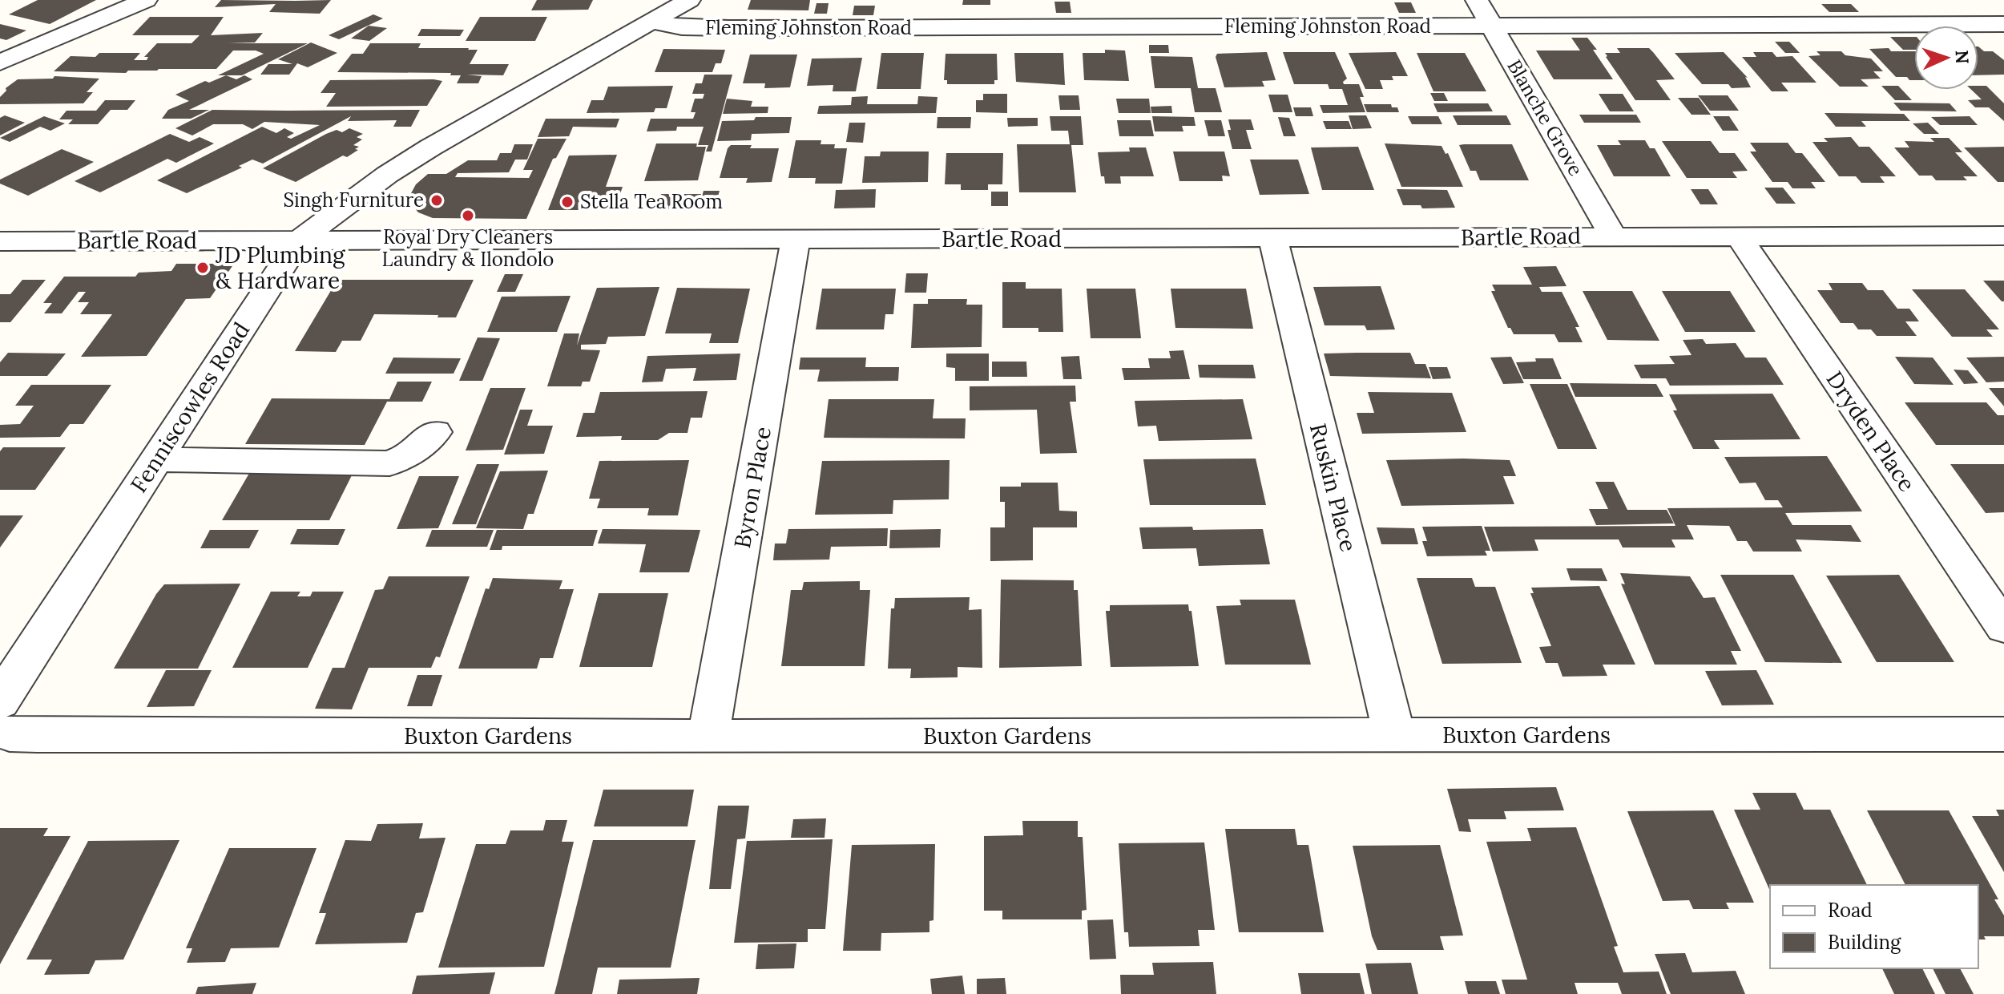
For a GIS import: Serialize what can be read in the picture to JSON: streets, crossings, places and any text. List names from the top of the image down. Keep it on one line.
{"streets":{"street":["Fleming Johnston Road","Blanche Grove","Bartle Road","Fenniscowles Road","Dryden Place","Byron Place","Ruskin Place","Buxton Gardens"]},"crossings":[["Fleming Johnston Road","Blanche Grove"],["Fleming Johnston Road","Fenniscowles Road"],["Blanche Grove","Bartle Road"],["Bartle Road","Fenniscowles Road"],["Bartle Road","Dryden Place"],["Bartle Road","Byron Place"],["Bartle Road","Ruskin Place"],["Fenniscowles Road","Buxton Gardens"],["Byron Place","Buxton Gardens"],["Ruskin Place","Buxton Gardens"]],"places":["Singh Furniture","Stella Tea Room","Royal Dry Cleaners Laundry & Ilondolo","JD Plumbing & Hardware"],"legend":["Road","Building"],"north":"right"}
